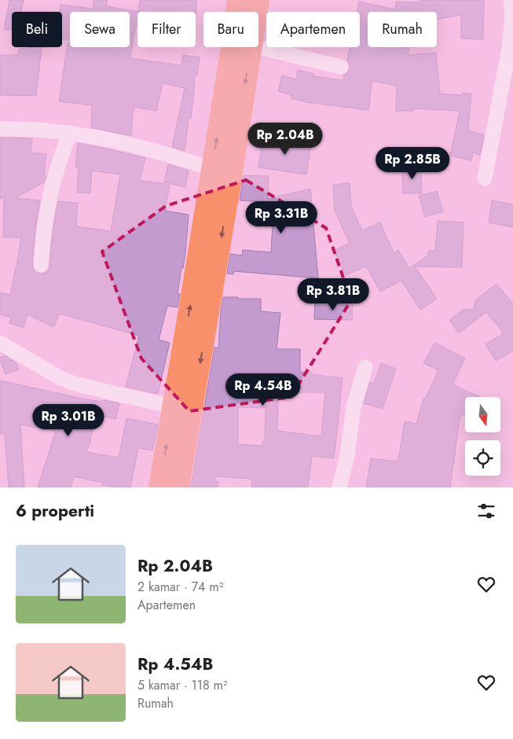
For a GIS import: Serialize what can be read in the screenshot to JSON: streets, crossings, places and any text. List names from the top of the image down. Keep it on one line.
{"north":"bottom","page":{"chip":["Beli","Sewa","Filter","Baru","Apartemen","Rumah"],"price":["Rp 2.04B","Rp 2.85B","Rp 3.31B","Rp 3.81B","Rp 4.54B","Rp 3.01B"],"heading":"6 properti","list":[{"name":"Rp 2.04B","note":"2 kamar · 74 m² · Apartemen"},{"name":"Rp 4.54B","note":"5 kamar · 118 m² · Rumah"}]}}
